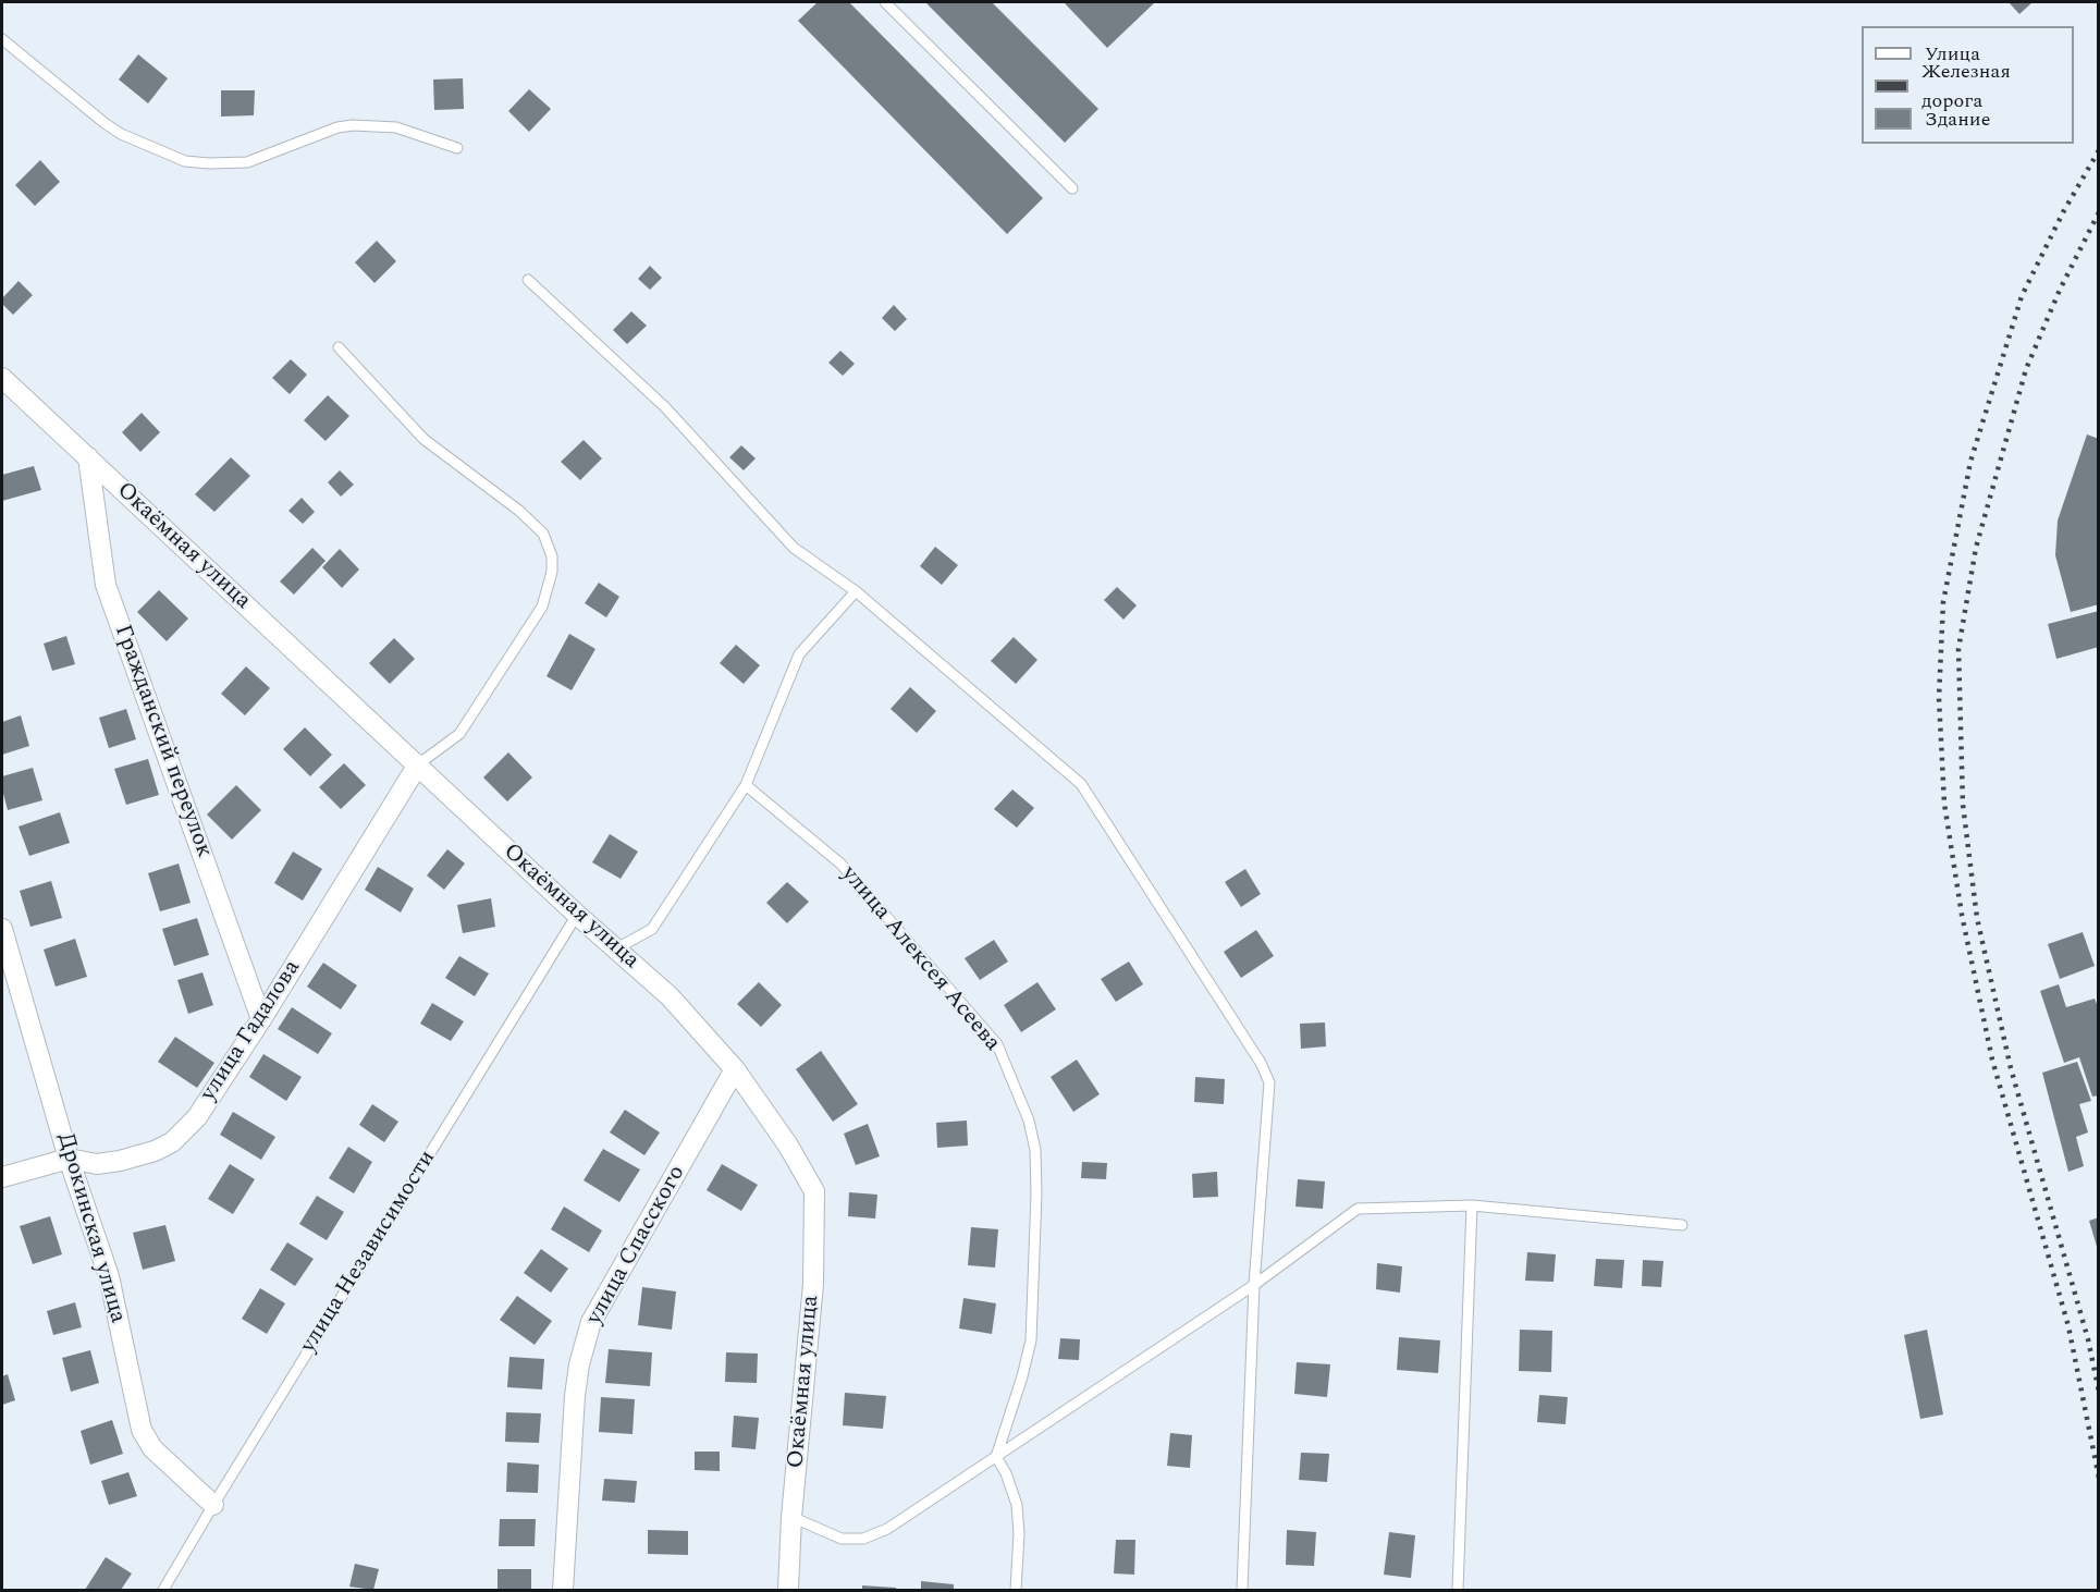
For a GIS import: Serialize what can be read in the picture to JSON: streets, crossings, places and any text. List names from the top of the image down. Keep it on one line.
{"streets":{"street":["Окаёмная улица","Гражданский переулок","улица Гадалова","Дрокинская улица","улица Спасского"],"lane":["улица Алексея Асеева","улица Независимости"]},"crossings":[["Окаёмная улица","Гражданский переулок"],["Окаёмная улица","улица Гадалова"],["Окаёмная улица","улица Спасского"],["Окаёмная улица","улица Независимости"],["Гражданский переулок","улица Гадалова"],["улица Гадалова","Дрокинская улица"],["Дрокинская улица","улица Независимости"]],"legend":["Улица","Железная дорога","Здание"]}
